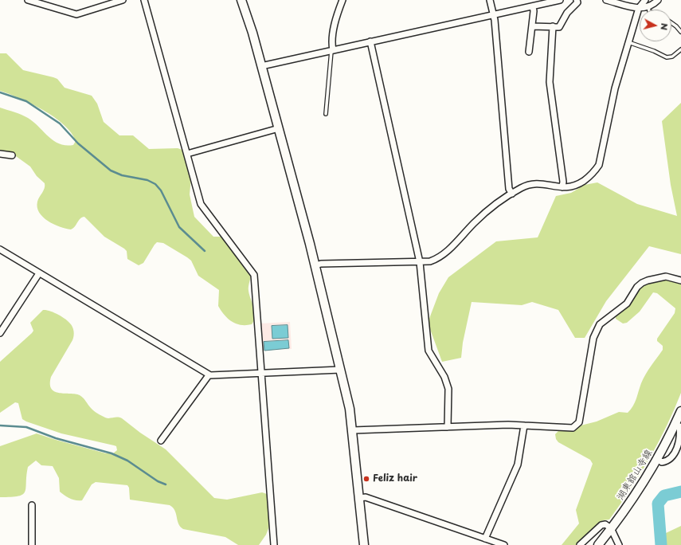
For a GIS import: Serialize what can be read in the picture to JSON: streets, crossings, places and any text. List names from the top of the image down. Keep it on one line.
{"streets":{"street":["湖東舘山寺線"]},"places":["Feliz hair"],"north":"right"}
